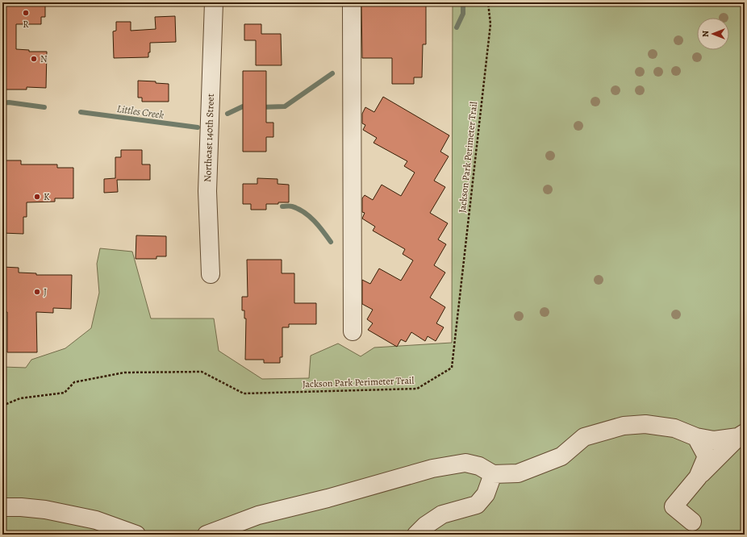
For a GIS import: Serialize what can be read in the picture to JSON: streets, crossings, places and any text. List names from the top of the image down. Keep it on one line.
{"streets":{"street":["Northeast 140th Street"],"path":["Jackson Park Perimeter Trail"]},"water":["Littles Creek"],"places":["R","N","K","J"],"north":"left"}
